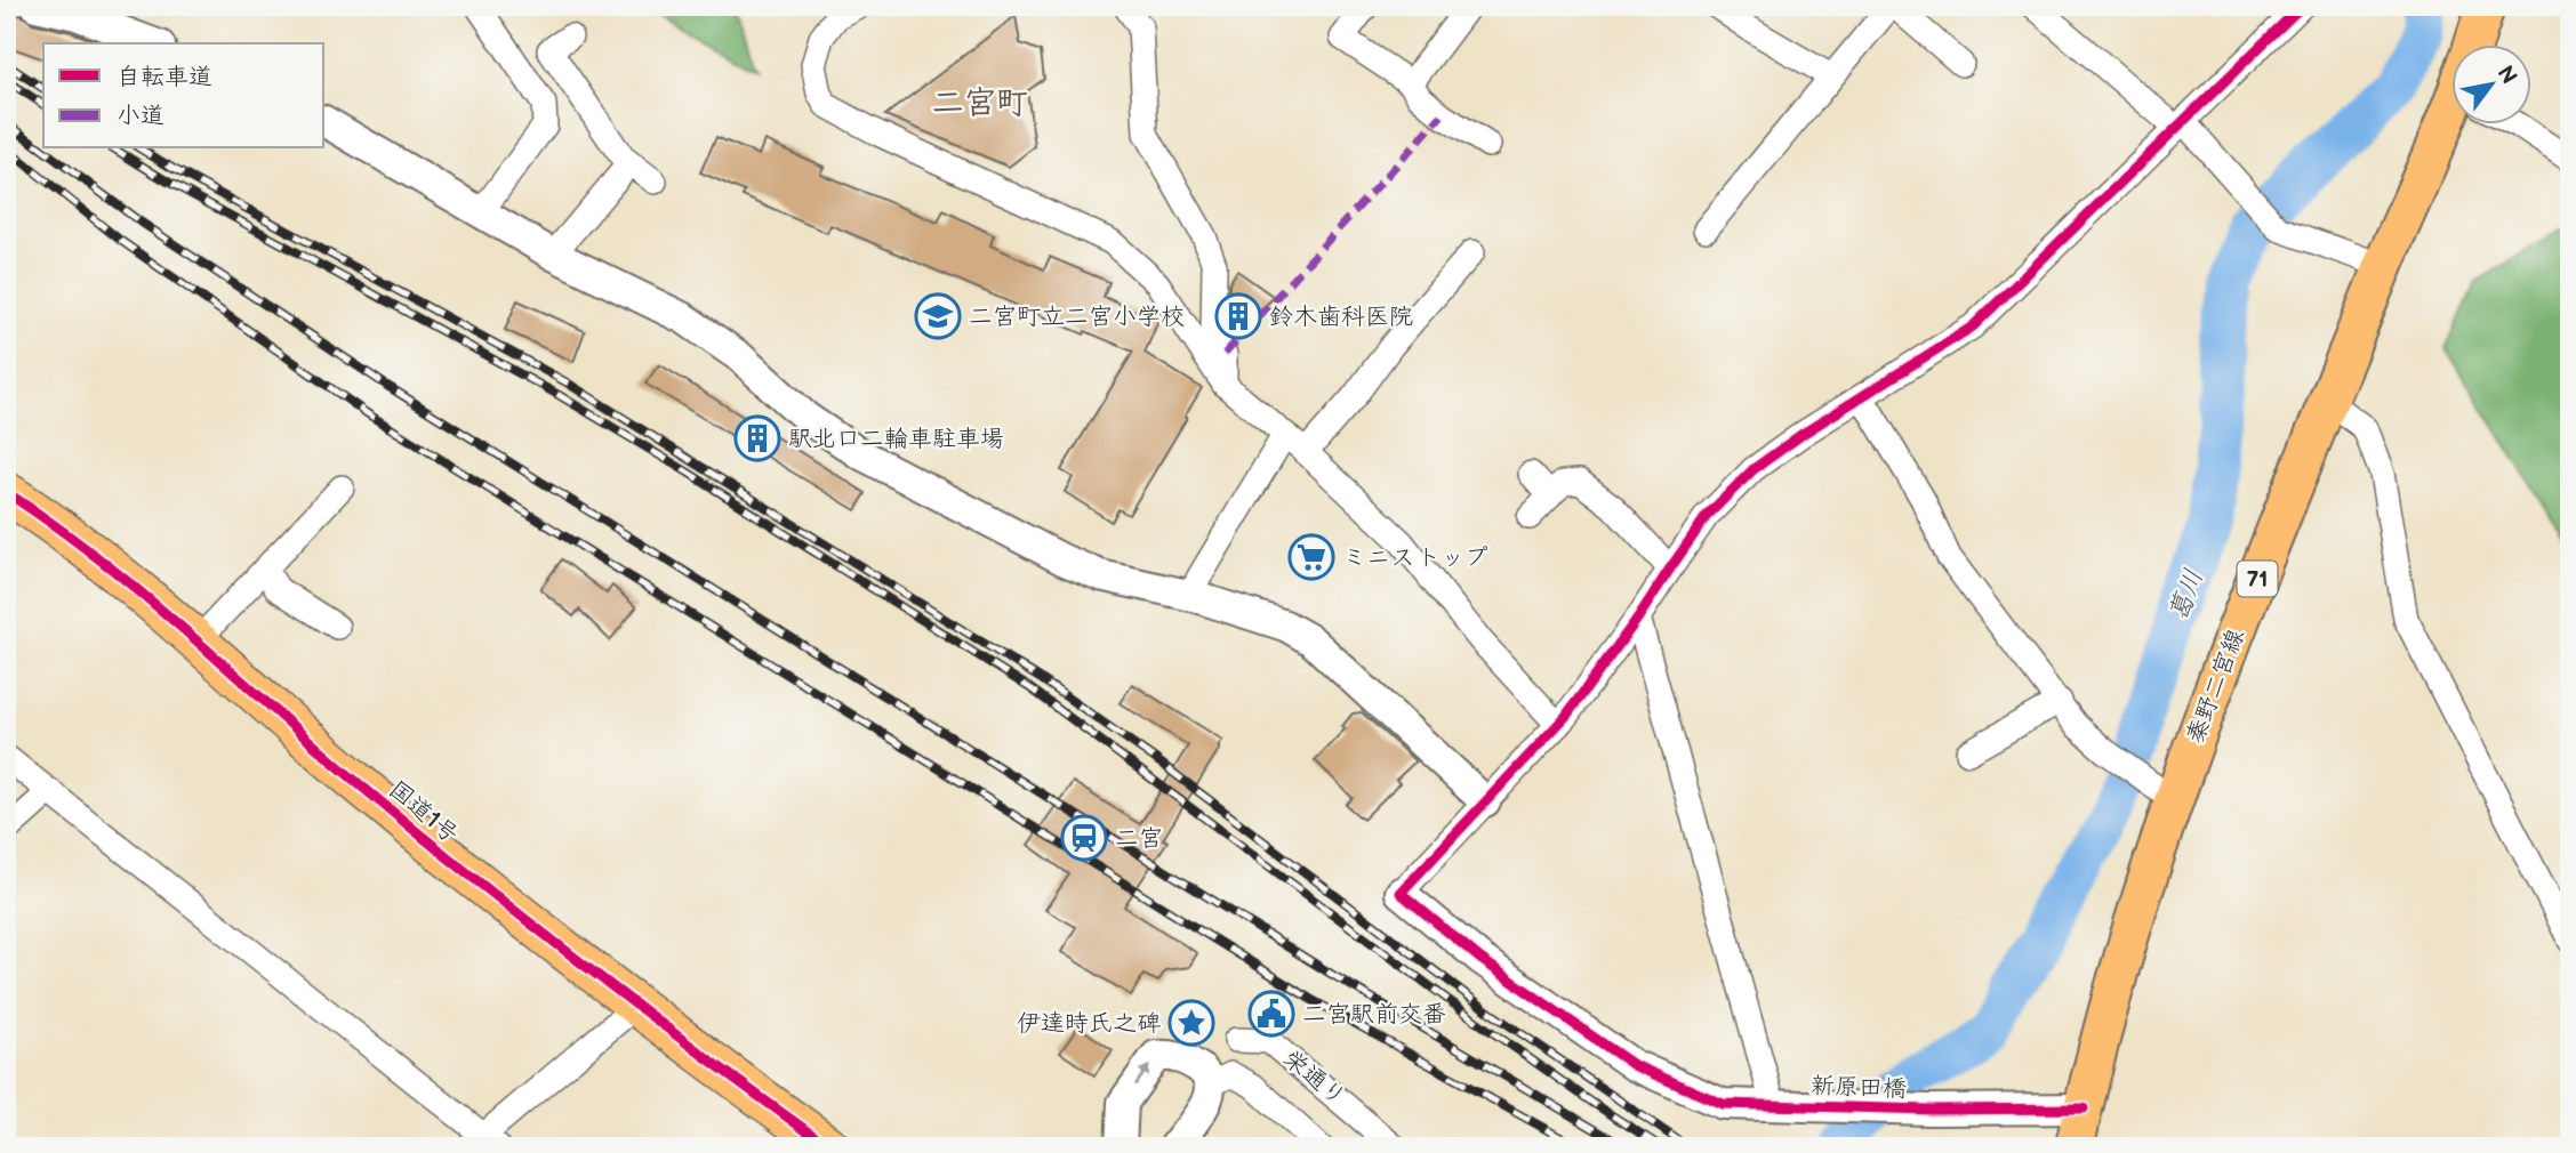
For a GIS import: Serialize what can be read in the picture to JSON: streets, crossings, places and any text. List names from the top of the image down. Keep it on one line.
{"streets":{"highway":["国道1号"],"main road":["71","秦野二宮線"],"street":["栄通り","新原田橋"]},"crossings":[["秦野二宮線","新原田橋"]],"districts":["二宮町"],"water":["葛川"],"places":{"school or university":["二宮町立二宮小学校"],"building":["鈴木歯科医院","駅北口二輪車駐車場"],"supermarket":["ミニストップ"],"station":["二宮"],"public building":["二宮駅前交番"],"place":["伊達時氏之碑"]},"legend":["自転車道","小道"],"north":"top right"}
